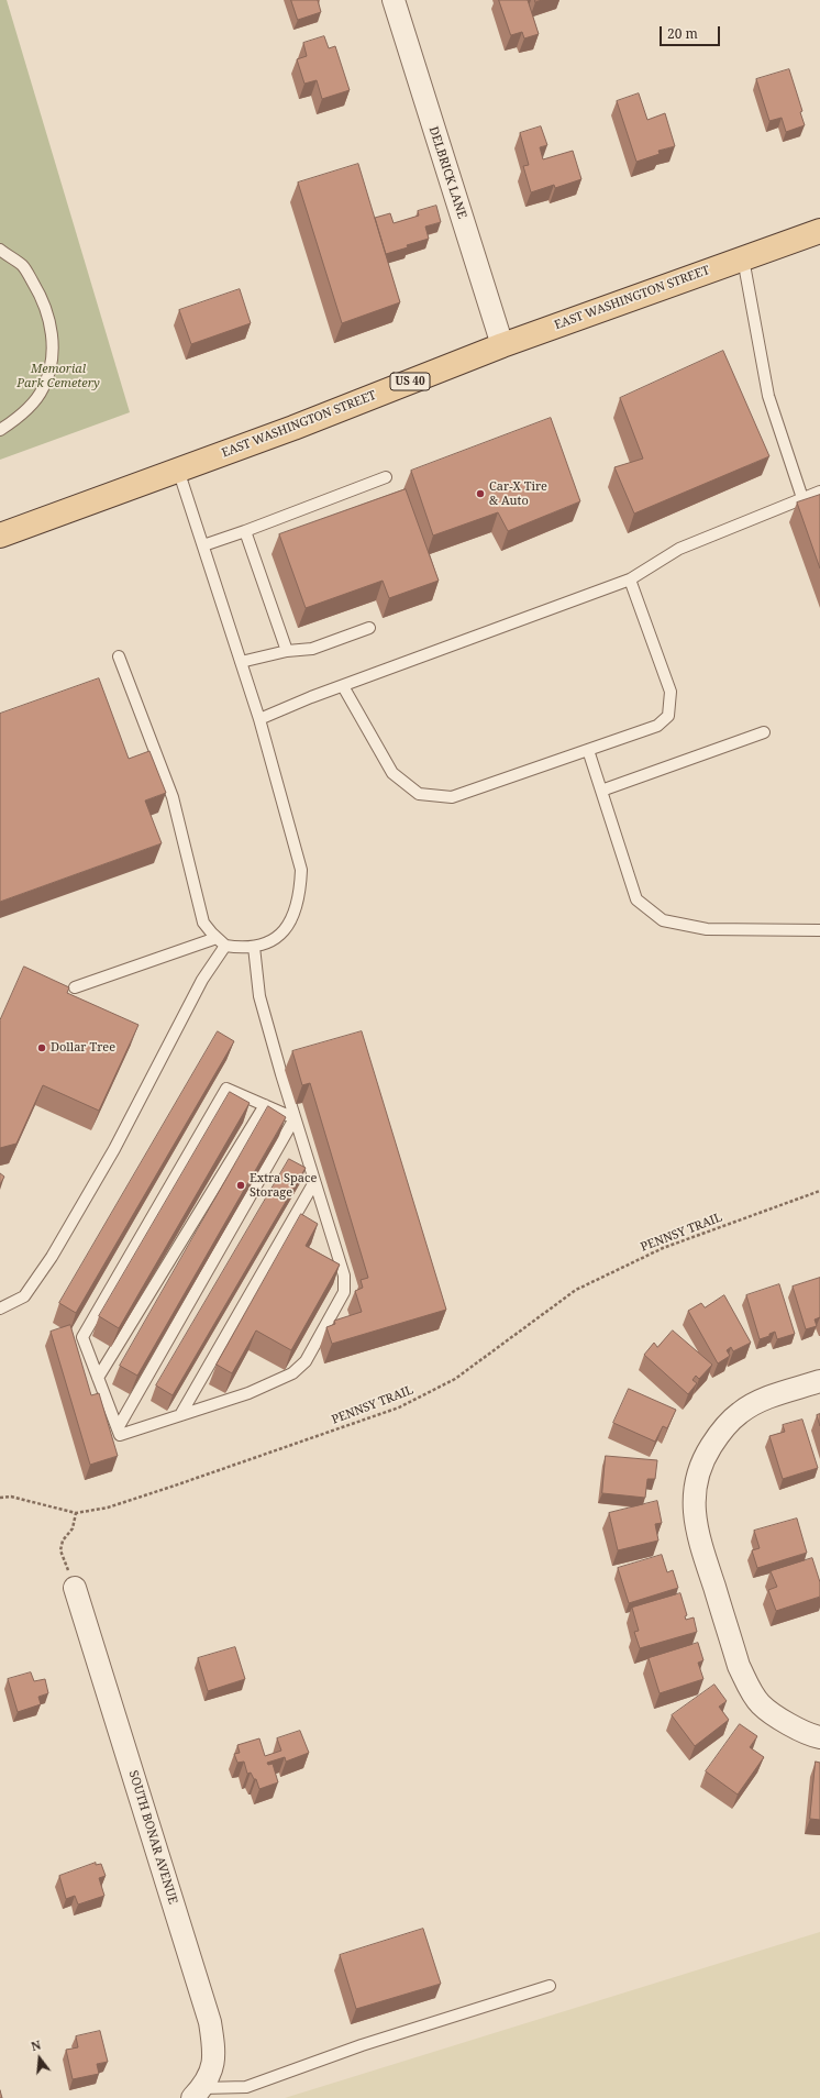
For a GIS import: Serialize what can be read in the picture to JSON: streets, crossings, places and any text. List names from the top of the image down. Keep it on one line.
{"streets":{"main road":["EAST WASHINGTON STREET","US 40"],"street":["DELBRICK LANE","SOUTH BONAR AVENUE"],"path":["PENNSY TRAIL"]},"crossings":[["DELBRICK LANE","EAST WASHINGTON STREET"]],"parks":["Memorial Park Cemetery"],"places":["Car-X Tire & Auto","Dollar Tree","Extra Space Storage"],"scale_bar":"20 m","north":"top"}
